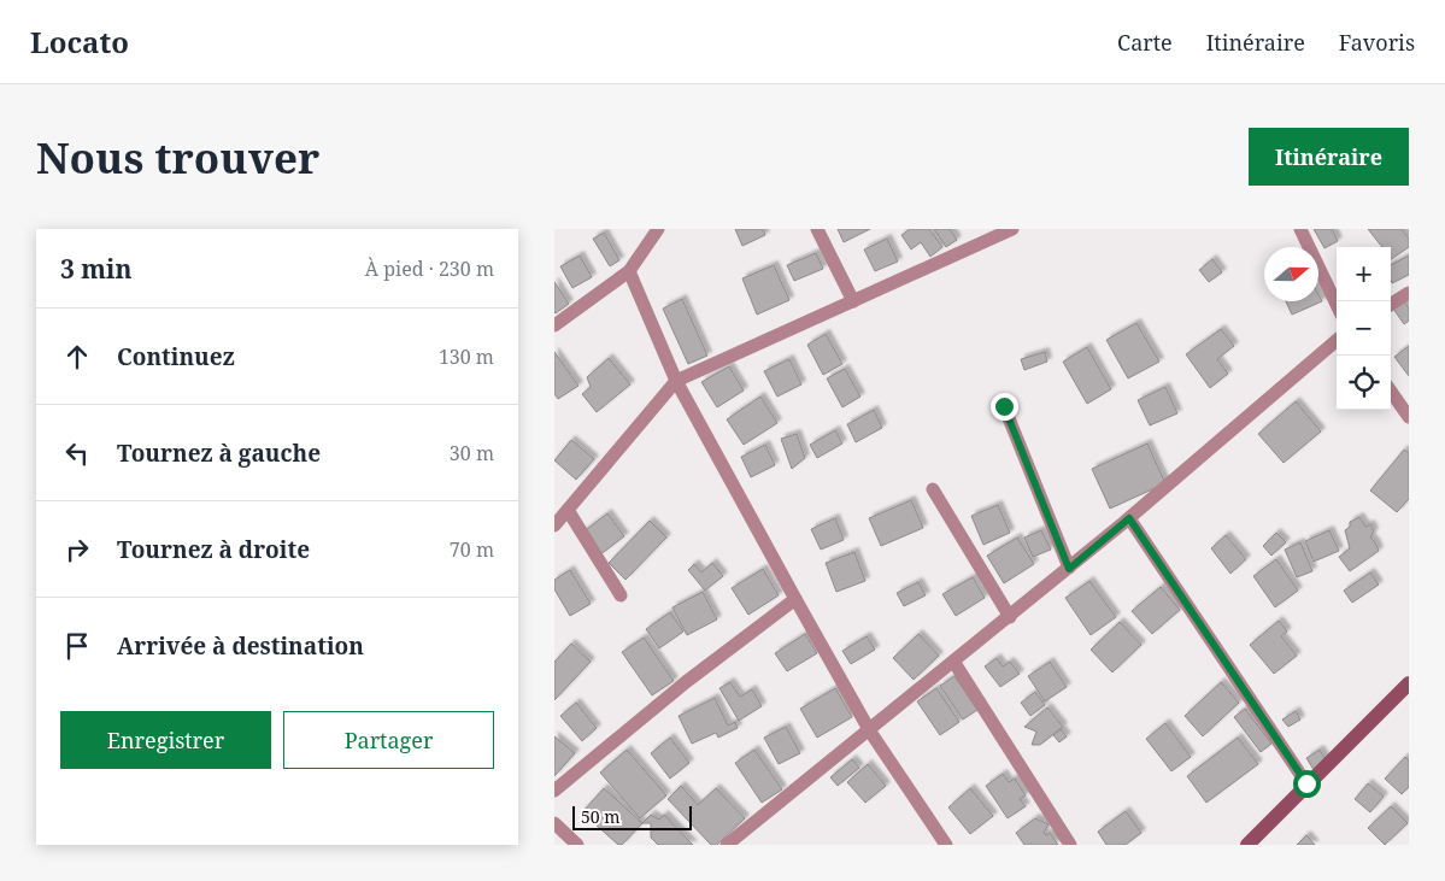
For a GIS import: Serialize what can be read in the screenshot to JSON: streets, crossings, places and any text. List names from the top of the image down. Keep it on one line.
{"scale_bar":"50 m","north":"right","page":{"header":"Locato","nav":["Carte","Itinéraire","Favoris"],"buttons":["Itinéraire",["Enregistrer","Partager"]],"title":"Nous trouver","heading":["3 min","À pied · 230 m"],"map_buttons":["+","−"],"list":[["Continuez","130 m"],["Tournez à gauche","30 m"],["Tournez à droite","70 m"],"Arrivée à destination"],"scale":"50 m"}}
